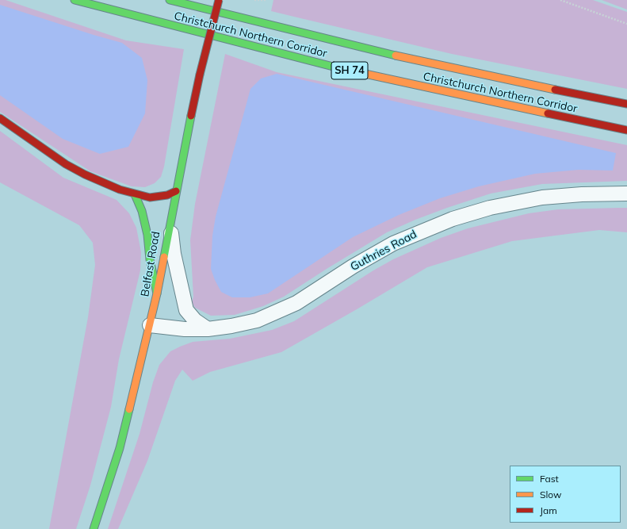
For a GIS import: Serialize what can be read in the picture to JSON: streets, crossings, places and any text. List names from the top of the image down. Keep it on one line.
{"streets":{"main road":["Christchurch Northern Corridor","SH 74","Belfast Road"],"street":["Guthries Road"]},"crossings":[["Guthries Road","Belfast Road"]],"legend":["Fast","Slow","Jam"]}
